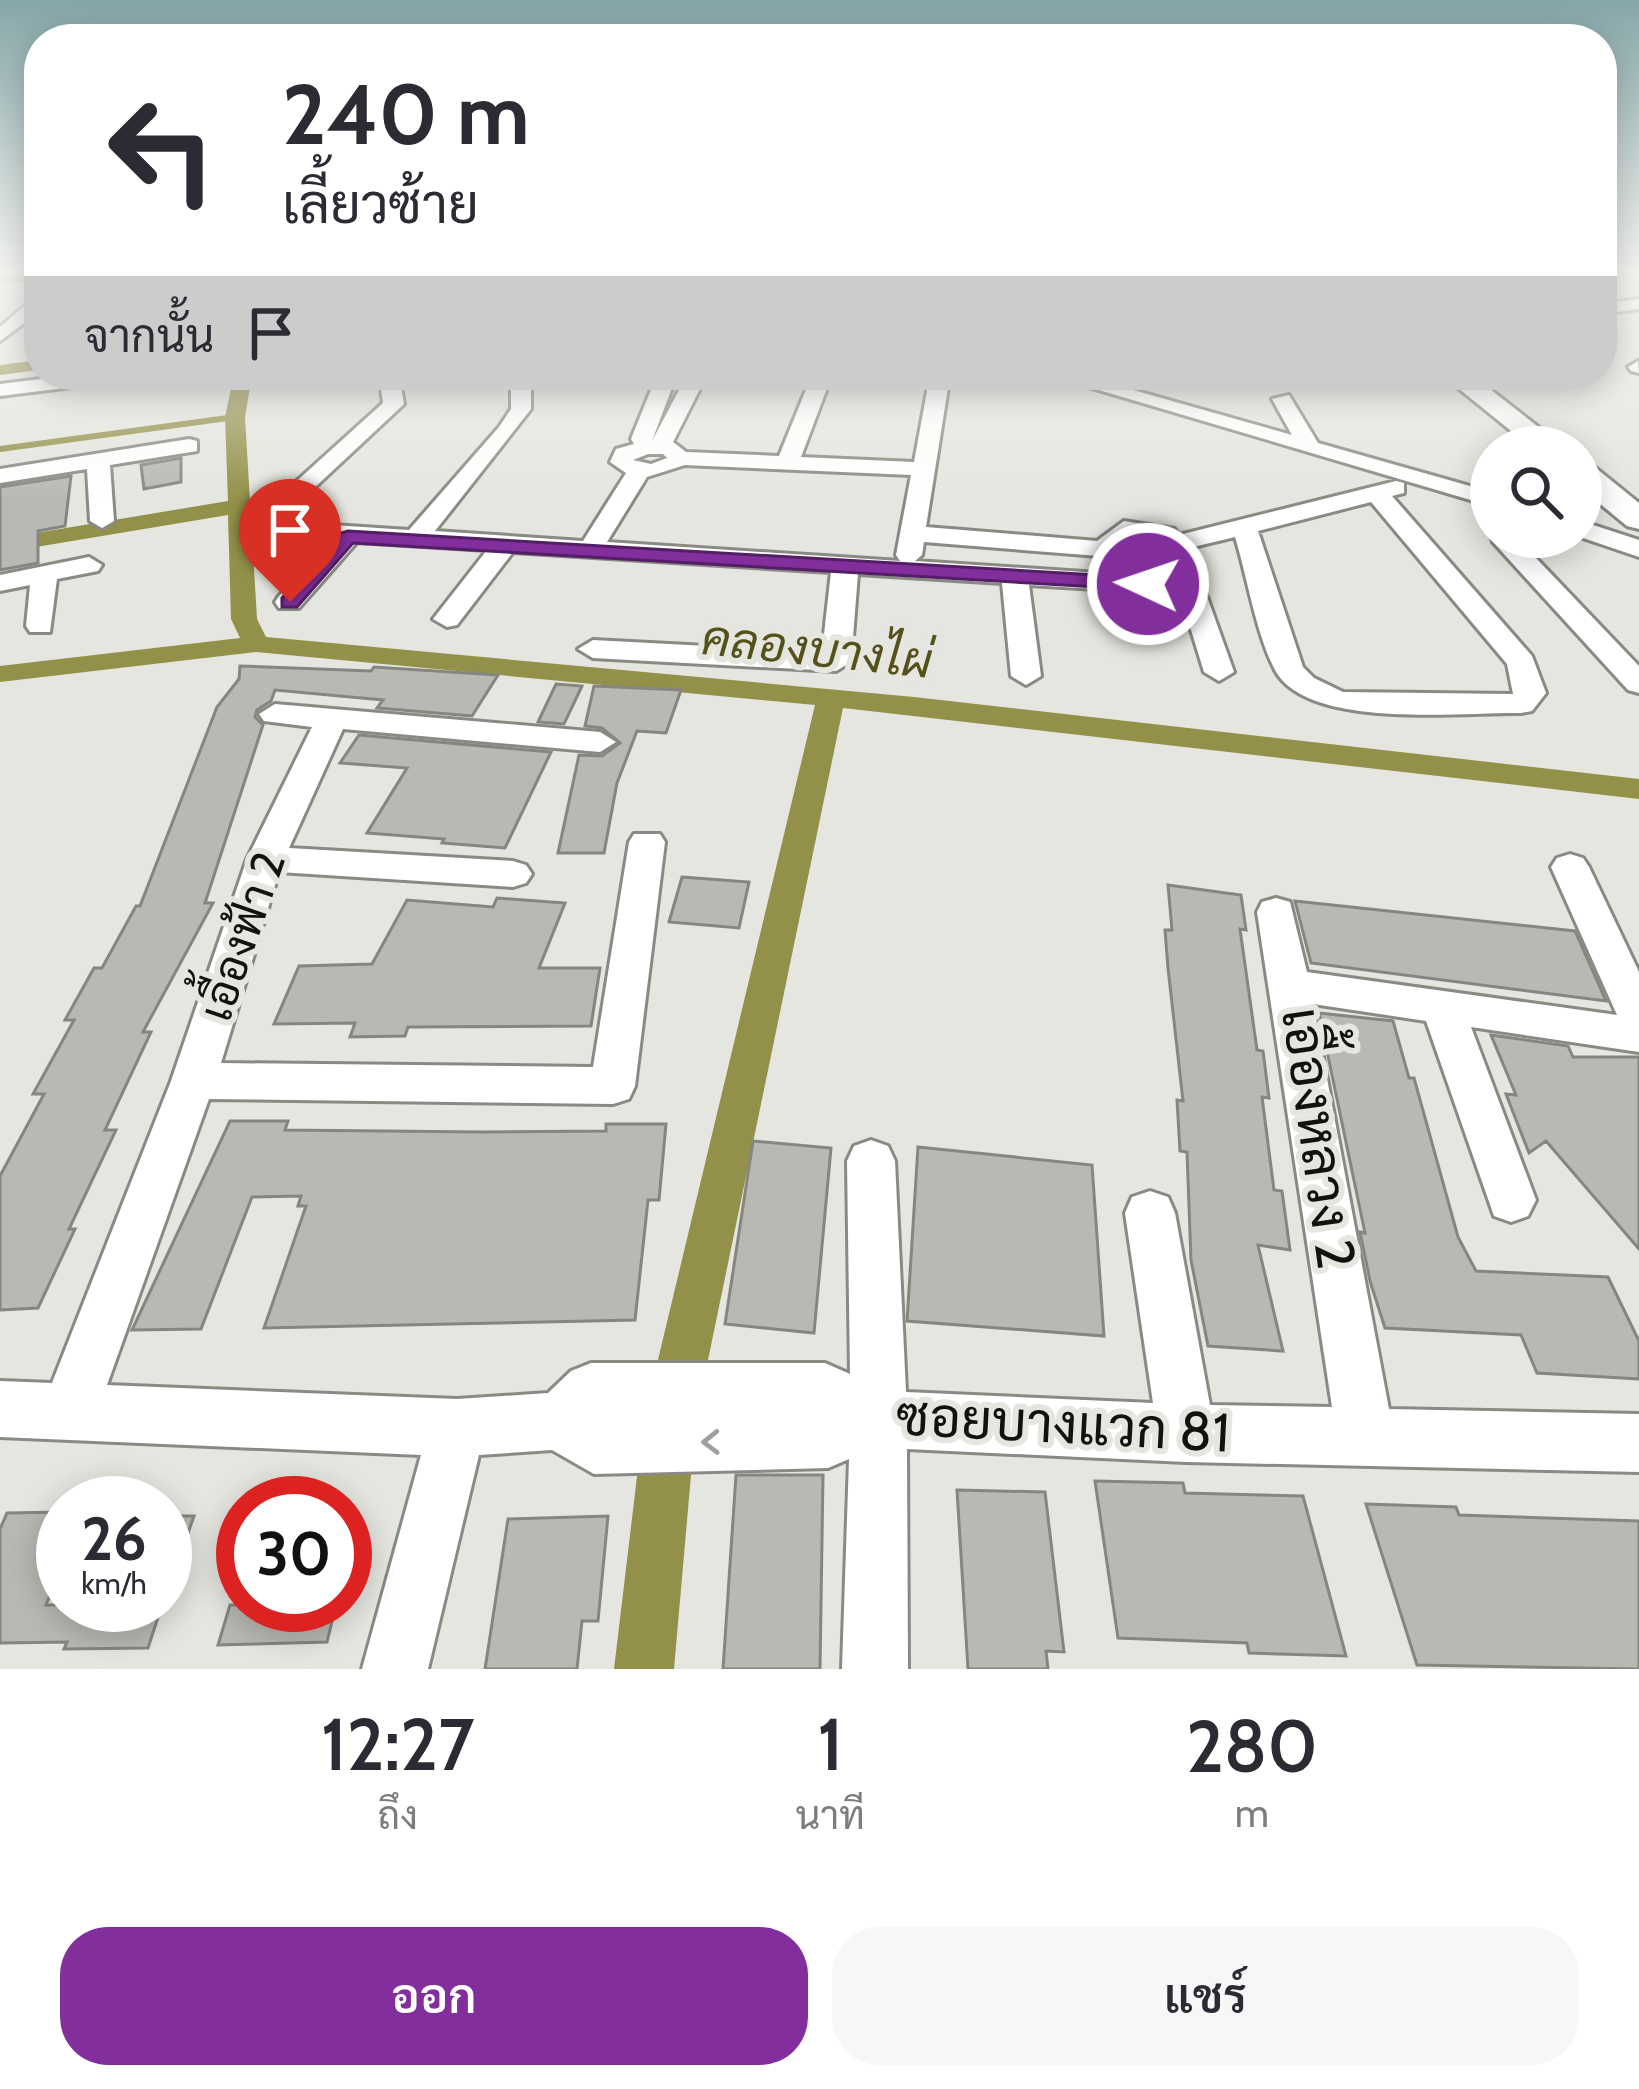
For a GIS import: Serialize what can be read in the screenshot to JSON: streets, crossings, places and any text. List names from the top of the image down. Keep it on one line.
{"streets":{"street":["เอื้องฟ้า 2","เอื้องหลวง 2","ซอยบางแวก 81"]},"crossings":[["เอื้องหลวง 2","ซอยบางแวก 81"]],"water":["คลองบางไผ่"],"page":{"turn":["240 m","เลี้ยวซ้าย"],"then":"จากนั้น","speed":"26 km/h","limit":"30","eta":["12:27","ถึง","1","นาที","280","m"],"buttons":["ออก","แชร์"]}}
